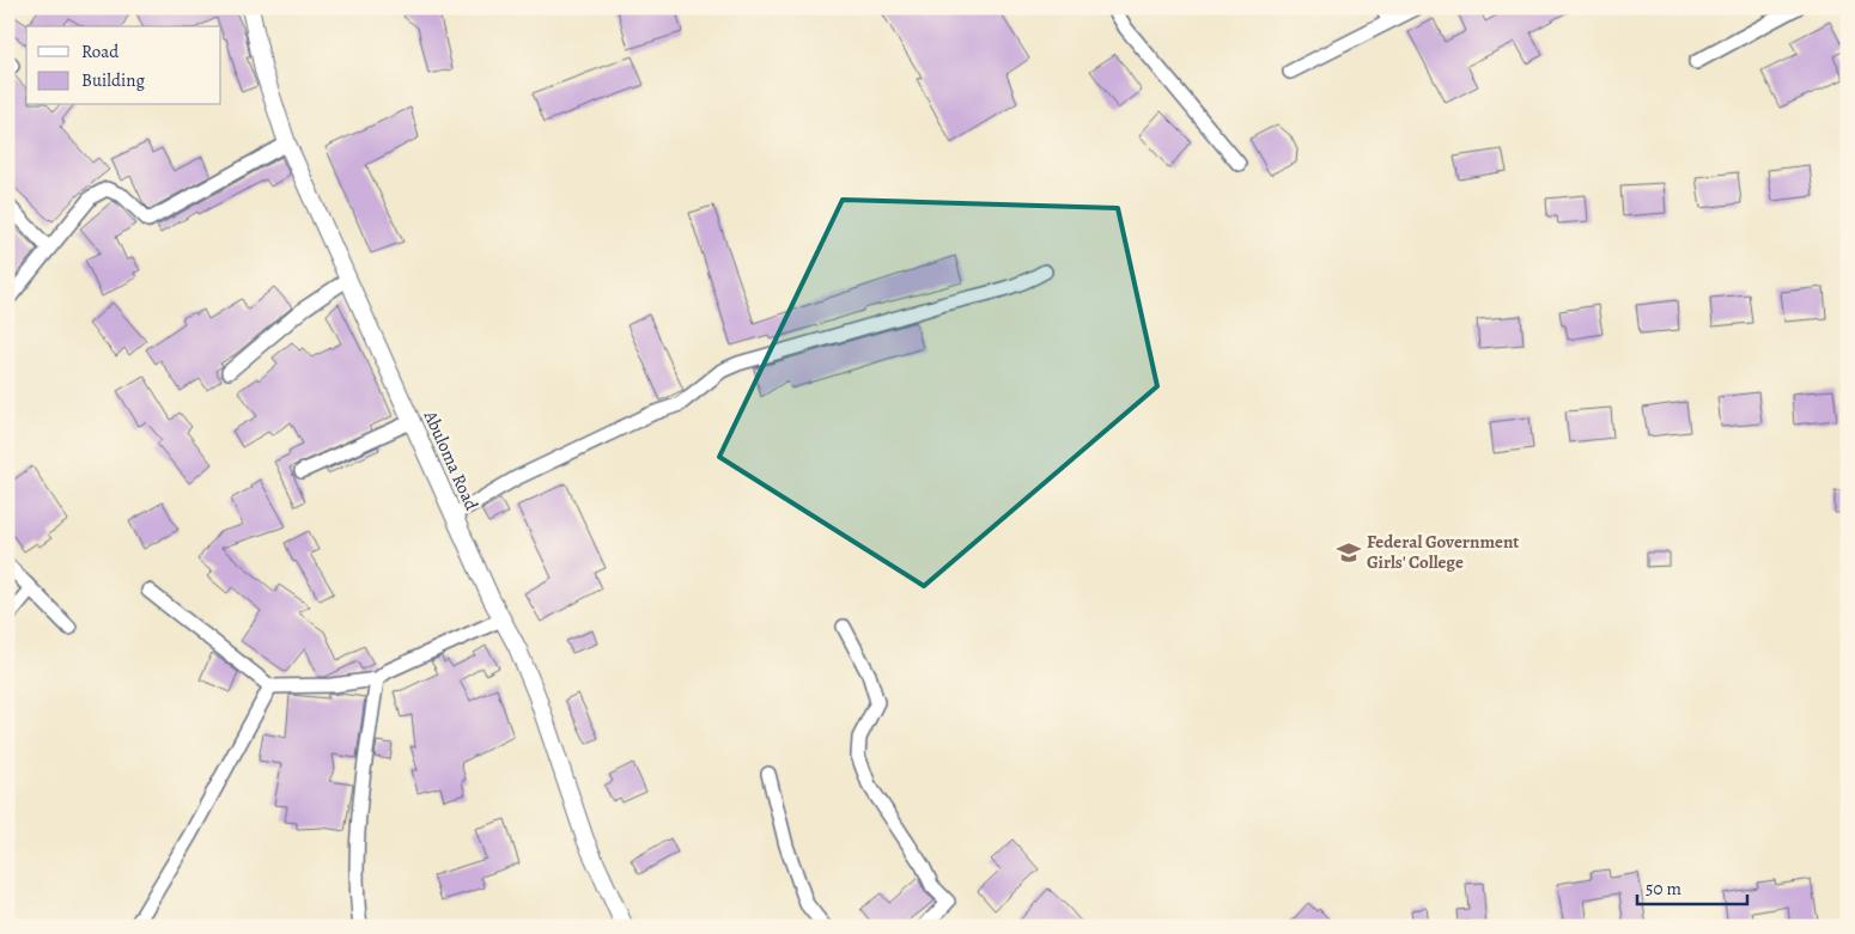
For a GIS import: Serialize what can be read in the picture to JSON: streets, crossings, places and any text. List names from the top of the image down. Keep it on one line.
{"streets":{"street":["Abuloma Road"]},"places":{"school or university":["Federal Government Girls' College"]},"legend":["Road","Building"],"scale_bar":"50 m"}
